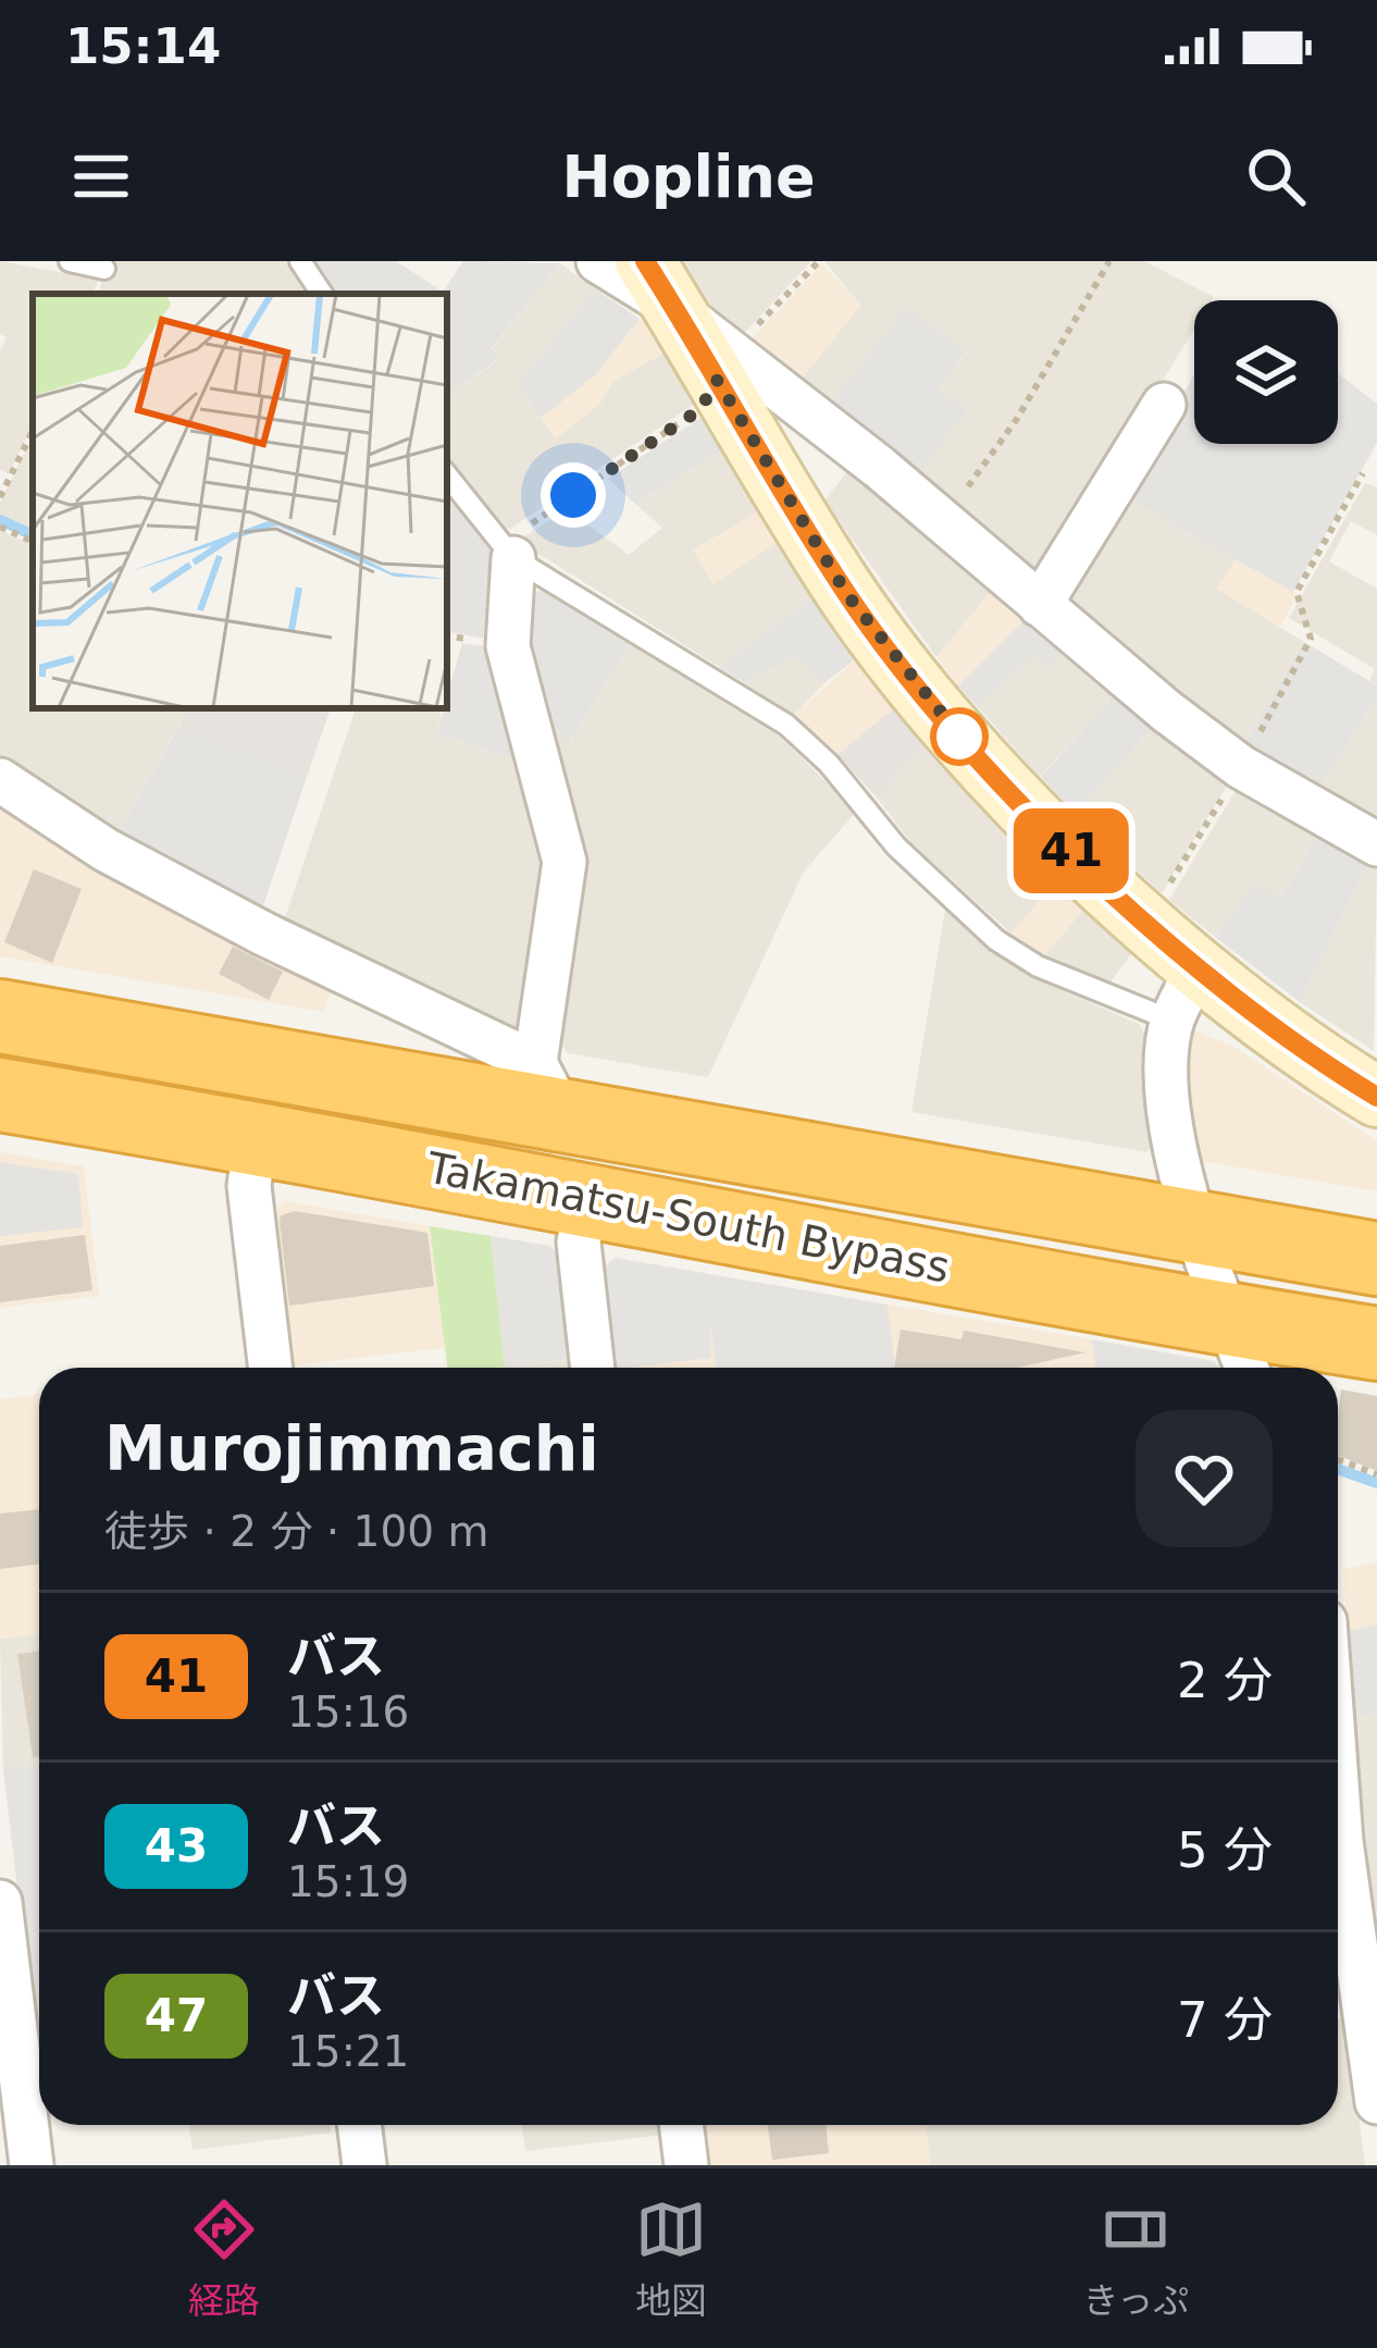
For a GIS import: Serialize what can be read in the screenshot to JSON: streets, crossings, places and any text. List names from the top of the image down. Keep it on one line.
{"streets":{"highway":["Takamatsu-South Bypass"]},"lines":["bus line 41"],"page":{"status":"15:14","header":"Hopline","on_map":"41","heading":["Murojimmachi","徒歩 · 2 分 · 100 m"],"list":[{"mark":"41","name":"バス","note":"15:16","value":"2 分"},{"mark":"43","name":"バス","note":"15:19","value":"5 分"},{"mark":"47","name":"バス","note":"15:21","value":"7 分"}],"tabs":["経路","地図","きっぷ"]}}
